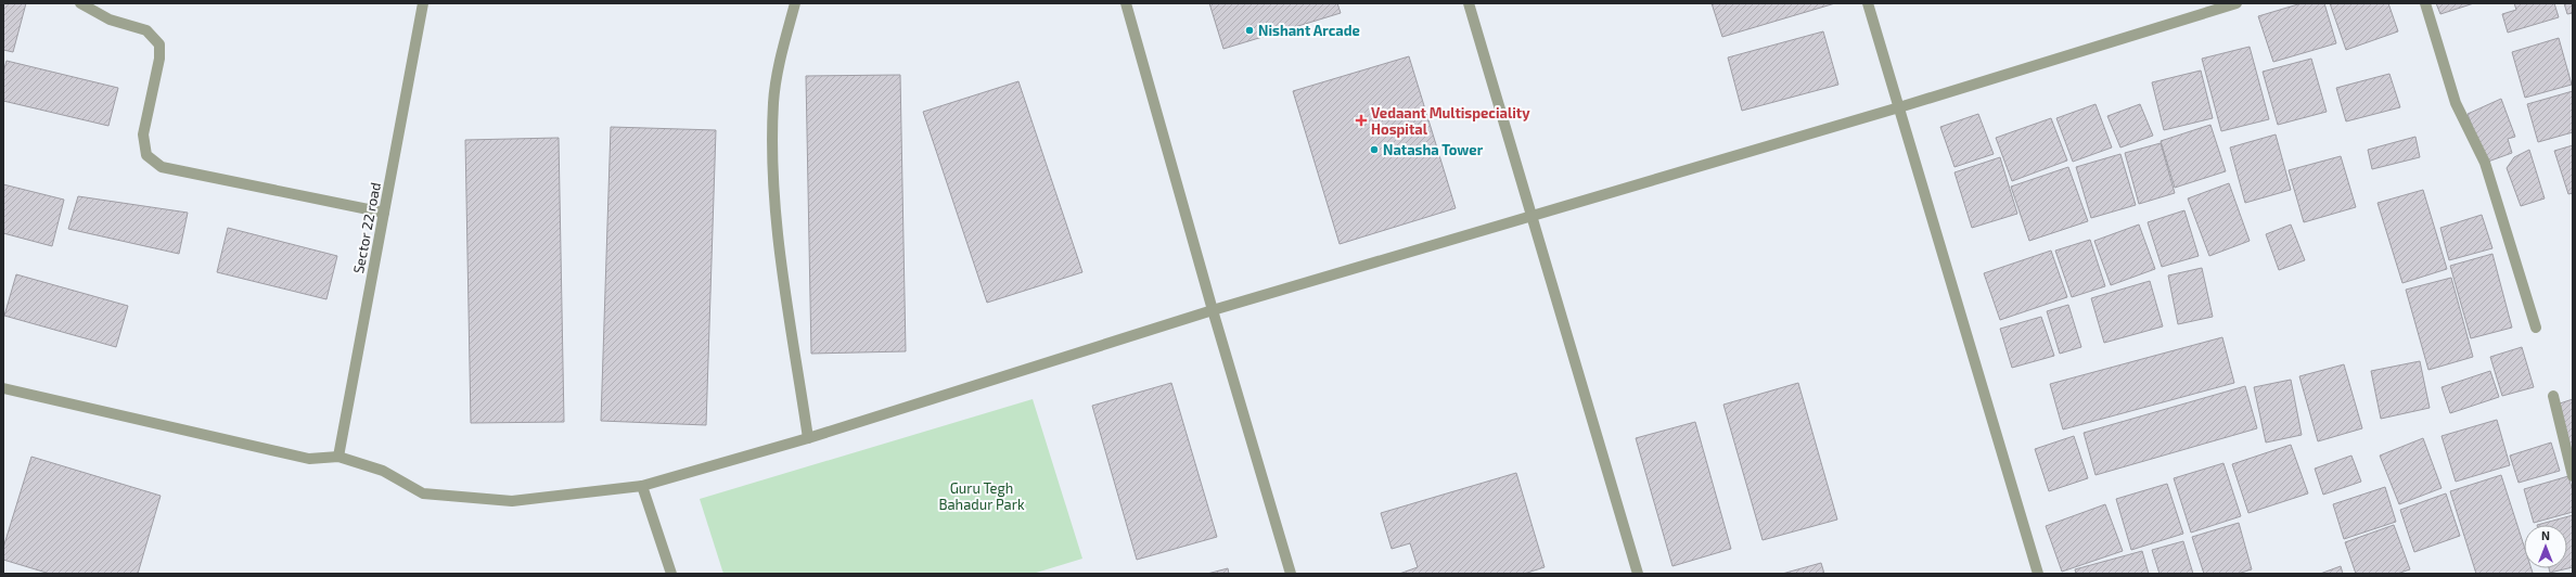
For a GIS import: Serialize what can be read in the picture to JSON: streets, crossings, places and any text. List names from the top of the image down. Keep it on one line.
{"streets":{"street":["Sector 22 road"]},"parks":["Guru Tegh Bahadur Park"],"places":{"other":["Nishant Arcade","Natasha Tower"],"health":["Vedaant Multispeciality Hospital"]},"north":"top"}
